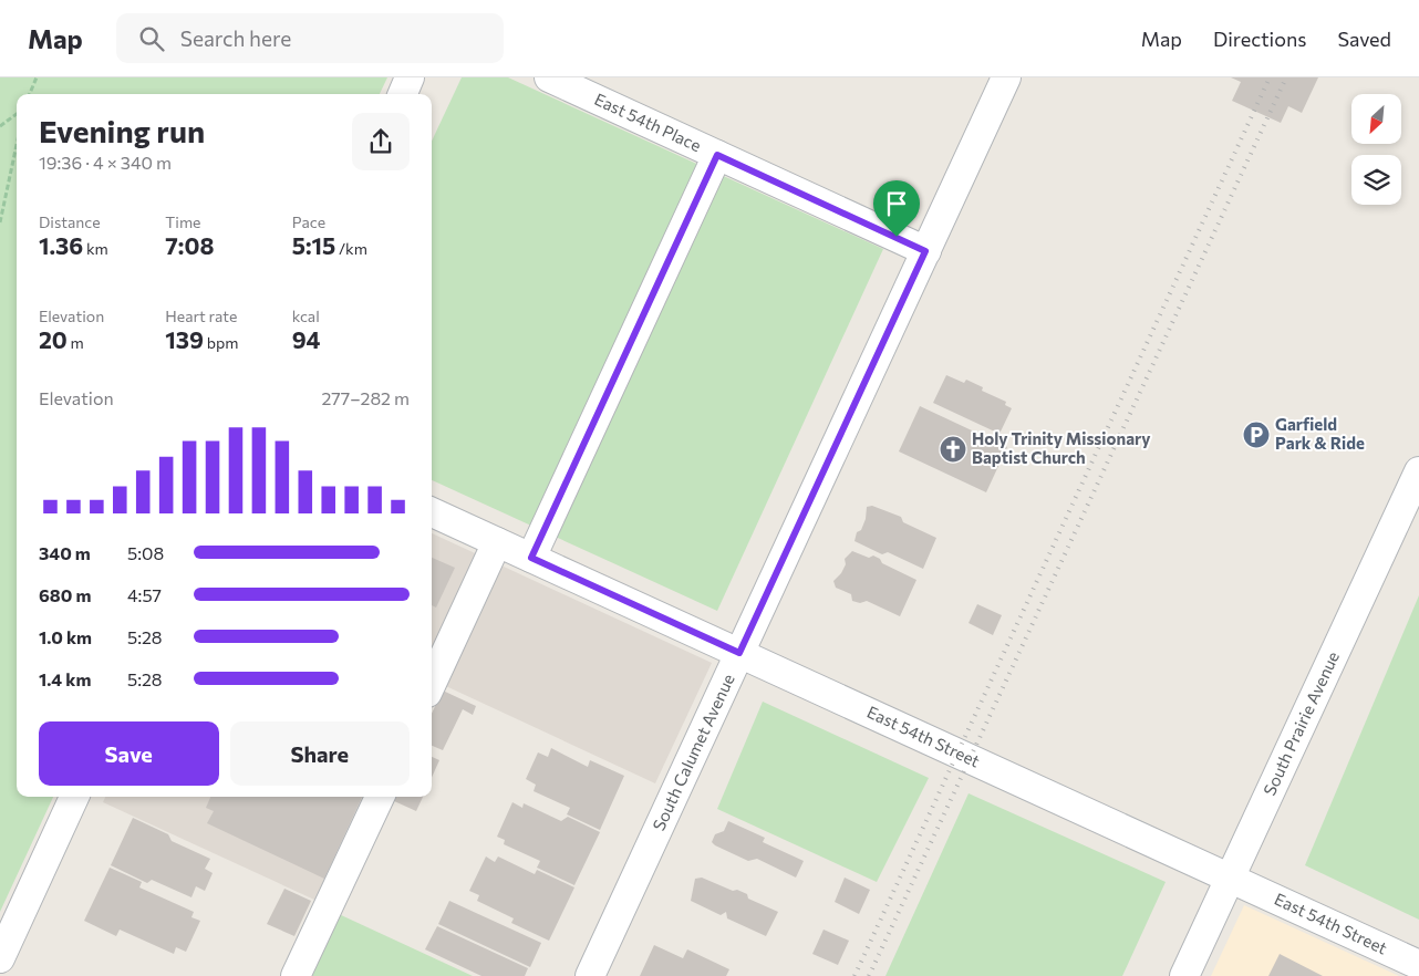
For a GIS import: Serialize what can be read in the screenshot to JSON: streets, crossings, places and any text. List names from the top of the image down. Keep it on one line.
{"streets":{"street":["East 54th Place","South Prairie Avenue","East 54th Street","South Calumet Avenue"]},"crossings":[["East 54th Place","South Calumet Avenue"],["South Prairie Avenue","East 54th Street"],["East 54th Street","South Calumet Avenue"]],"places":{"parking":["Garfield Park & Ride"],"church":["Holy Trinity Missionary Baptist Church"]},"north":"bottom left","page":{"header":"Map","search":"Search here","nav":["Map","Directions","Saved"],"heading":["Evening run","19:36 · 4 × 340 m"],"stats":[["Distance","1.36 km"],["Time","7:08"],["Pace","5:15 /km"],["Elevation","20 m"],["Heart rate","139 bpm"],["kcal","94"]],"chart":["Elevation","277–282 m"],"list":[{"name":"340 m","note":"5:08"},{"name":"680 m","note":"4:57"},{"name":"1.0 km","note":"5:28"},{"name":"1.4 km","note":"5:28"}],"buttons":["Save","Share"]}}
